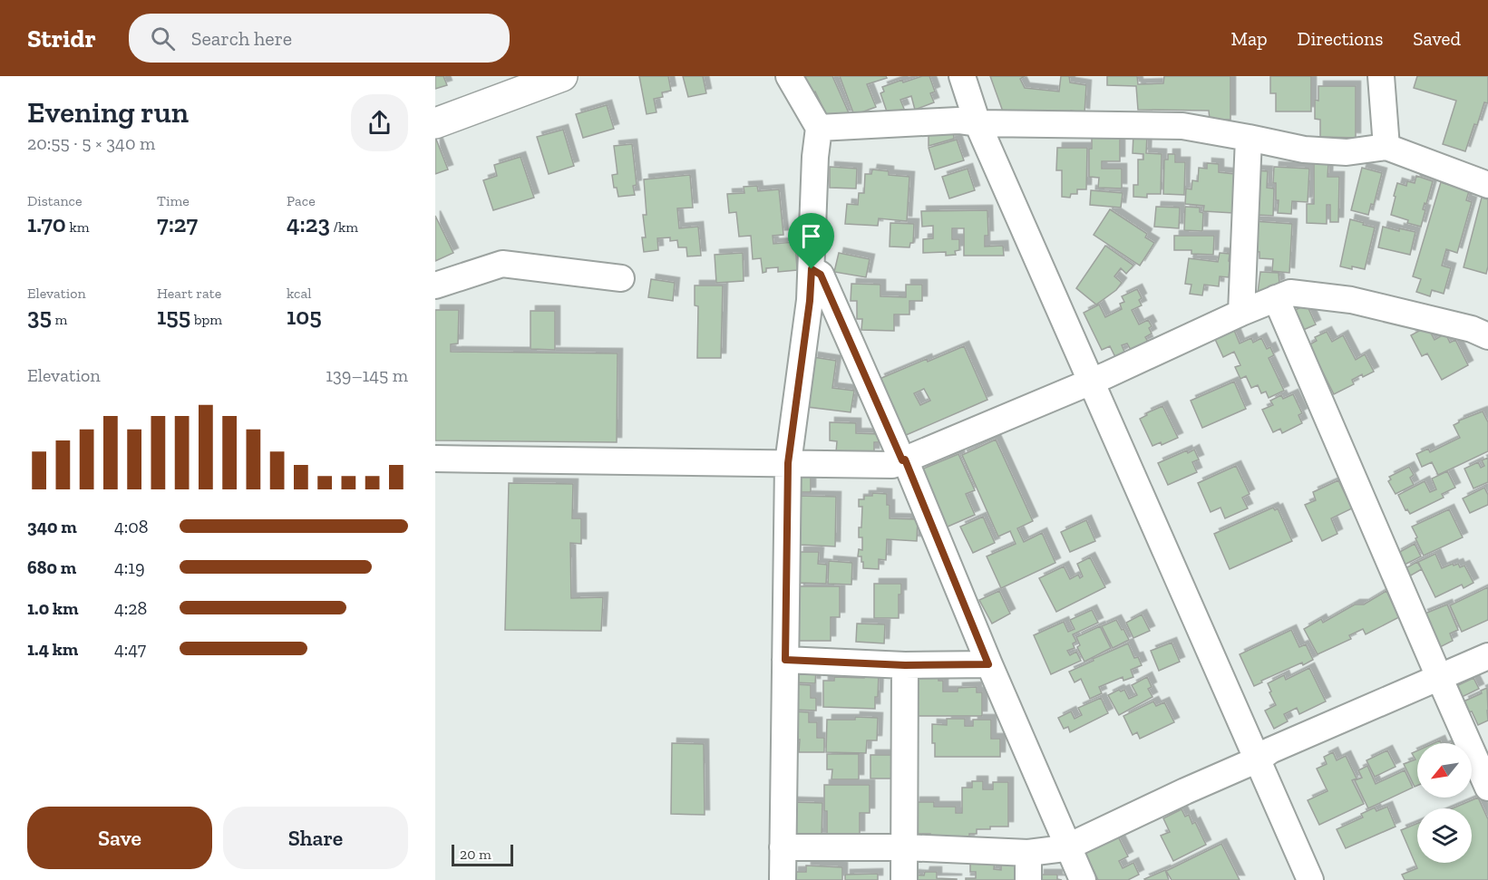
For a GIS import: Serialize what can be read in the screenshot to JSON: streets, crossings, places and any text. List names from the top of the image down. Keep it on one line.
{"scale_bar":"20 m","north":"bottom left","page":{"header":"Stridr","search":"Search here","nav":["Map","Directions","Saved"],"heading":["Evening run","20:55 · 5 × 340 m"],"stats":[["Distance","1.70 km"],["Time","7:27"],["Pace","4:23 /km"],["Elevation","35 m"],["Heart rate","155 bpm"],["kcal","105"]],"chart":["Elevation","139–145 m"],"list":[{"name":"340 m","note":"4:08"},{"name":"680 m","note":"4:19"},{"name":"1.0 km","note":"4:28"},{"name":"1.4 km","note":"4:47"}],"buttons":["Save","Share"],"scale":"20 m"}}
